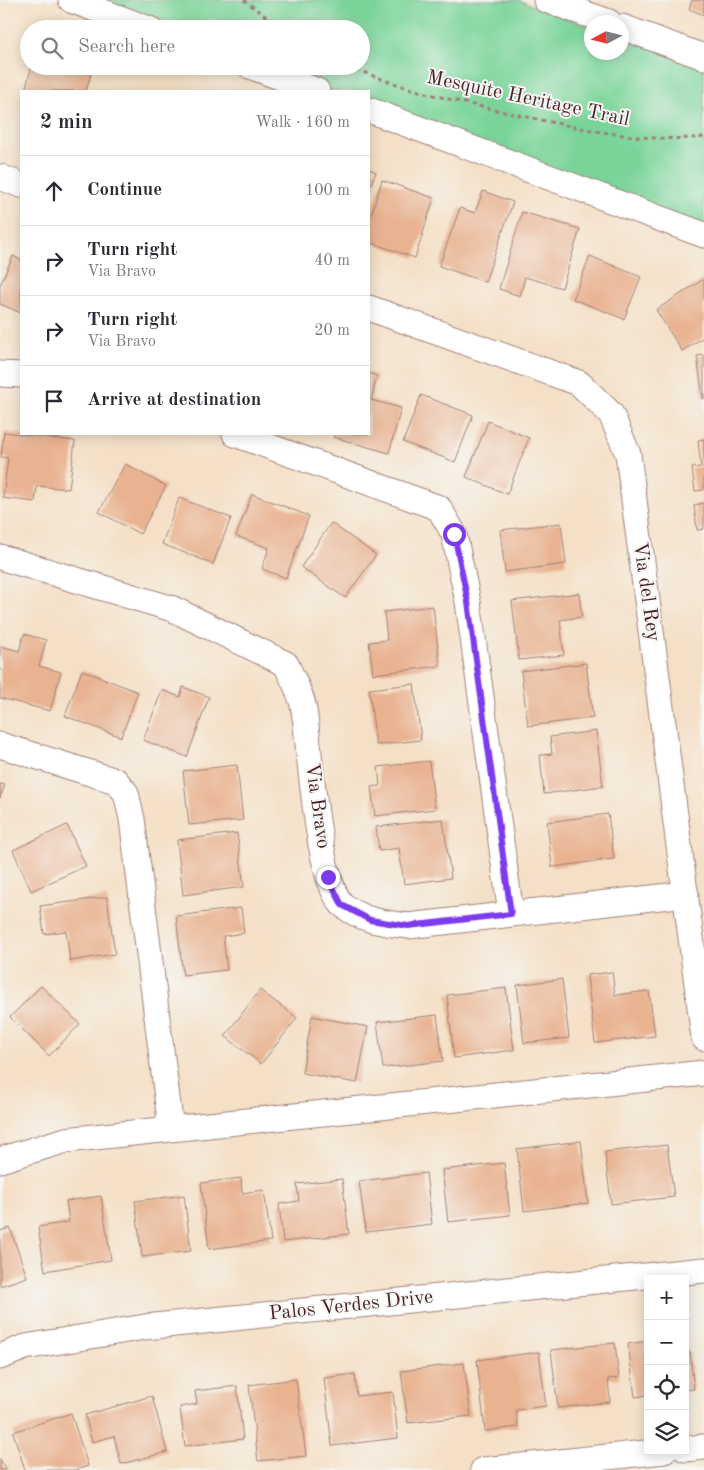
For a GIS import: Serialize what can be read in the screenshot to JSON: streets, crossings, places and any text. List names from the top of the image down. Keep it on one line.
{"streets":{"street":["Via del Rey","Via Bravo","Palos Verdes Drive"],"path":["Mesquite Heritage Trail"]},"crossings":[["Via del Rey","Via Bravo"]],"north":"left","page":{"search":"Search here","heading":["2 min","Walk · 160 m"],"list":[["Continue","100 m"],["Turn right","Via Bravo","40 m"],["Turn right","Via Bravo","20 m"],"Arrive at destination"],"map_buttons":["+","−"]}}
